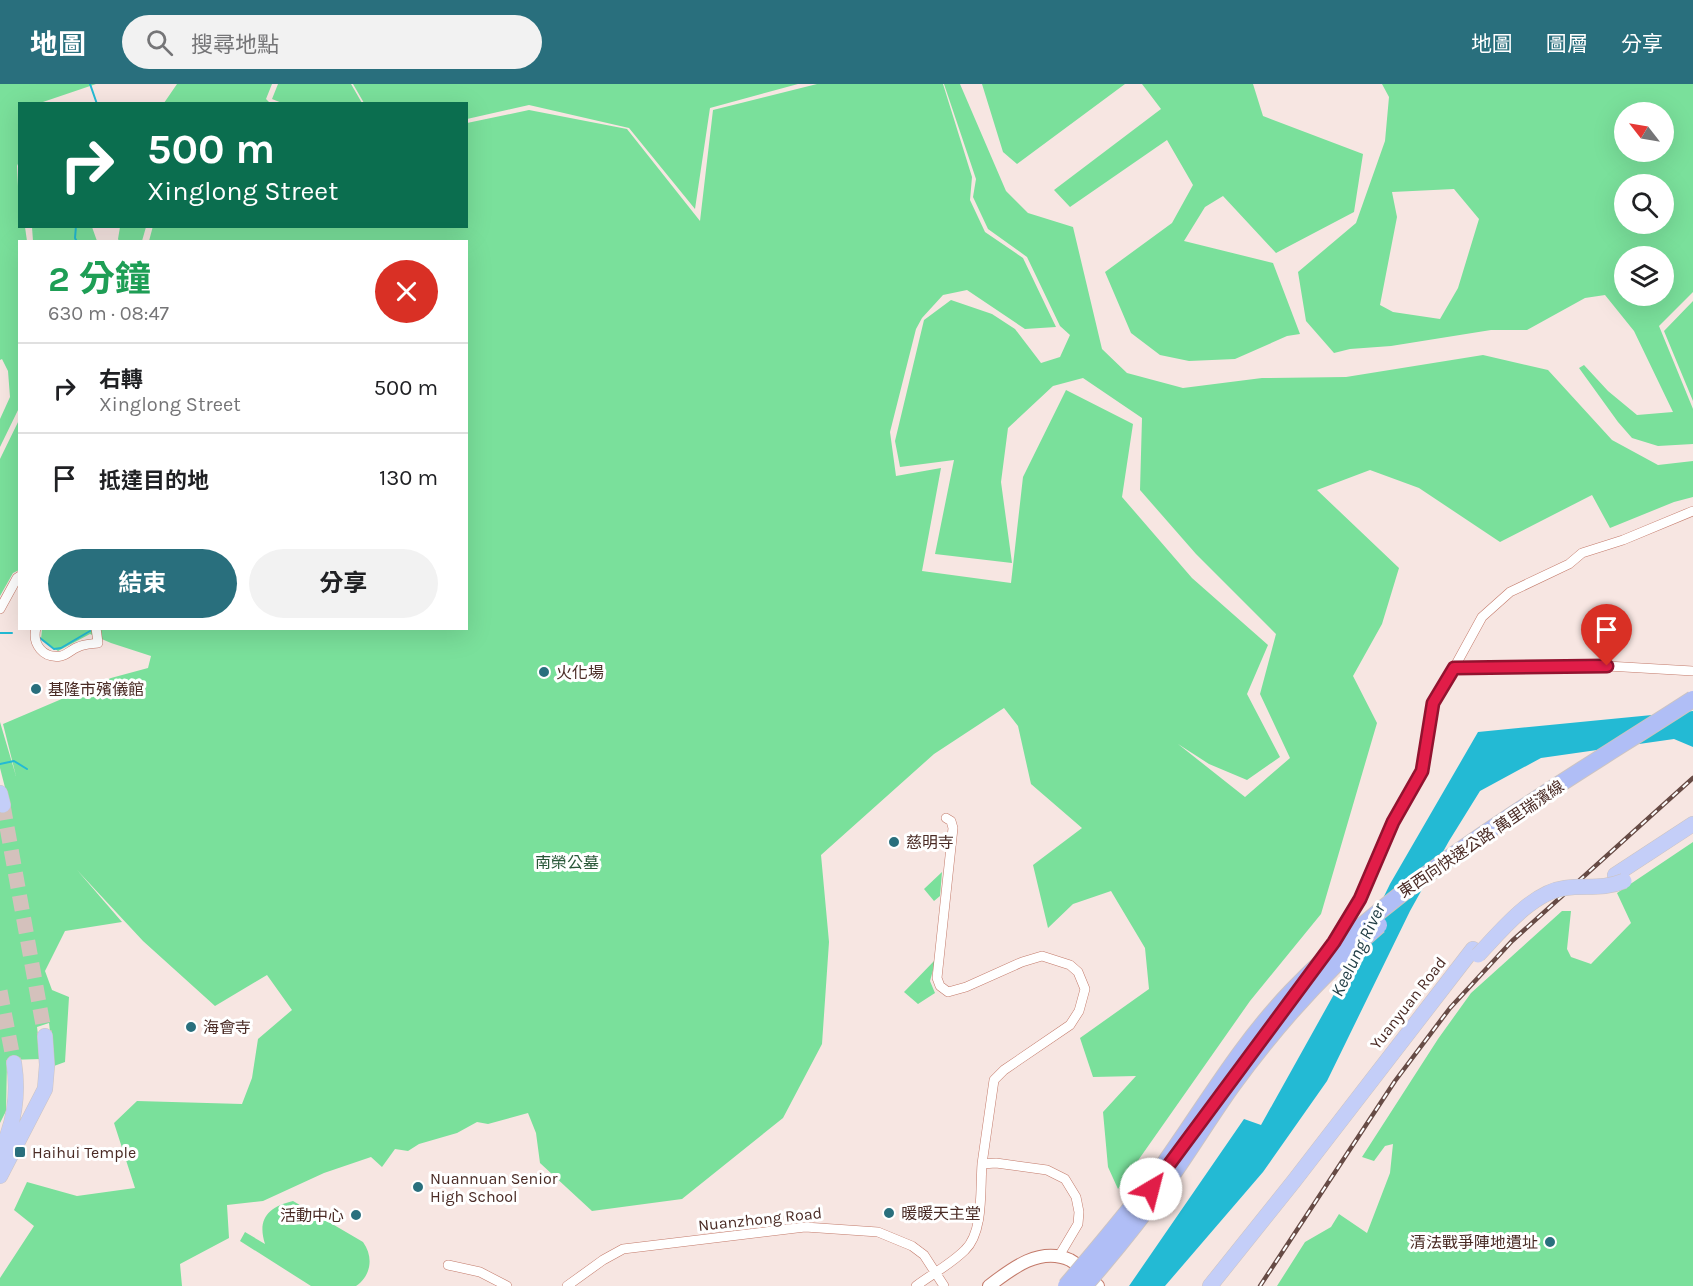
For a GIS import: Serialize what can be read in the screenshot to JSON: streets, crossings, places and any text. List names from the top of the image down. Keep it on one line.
{"streets":{"highway":["東西向快速公路 萬里瑞濱線"],"main road":["Yuanyuan Road"],"street":["Nuanzhong Road"]},"water":["Keelung River"],"parks":["南榮公墓"],"places":{"other":["火化場","基隆市殯儀館","慈明寺","海會寺","Nuannuan Senior High School","暖暖天主堂","活動中心","清法戰爭陣地遺址"],"transit":["Haihui Temple"]},"north":"top left","page":{"header":"地圖","search":"搜尋地點","nav":["地圖","圖層","分享"],"turn":["500 m","Xinglong Street"],"heading":["2 分鐘","630 m · 08:47"],"list":[{"name":"右轉","note":"Xinglong Street","value":"500 m"},{"name":"抵達目的地","value":"130 m"}],"buttons":["結束","分享"]}}
